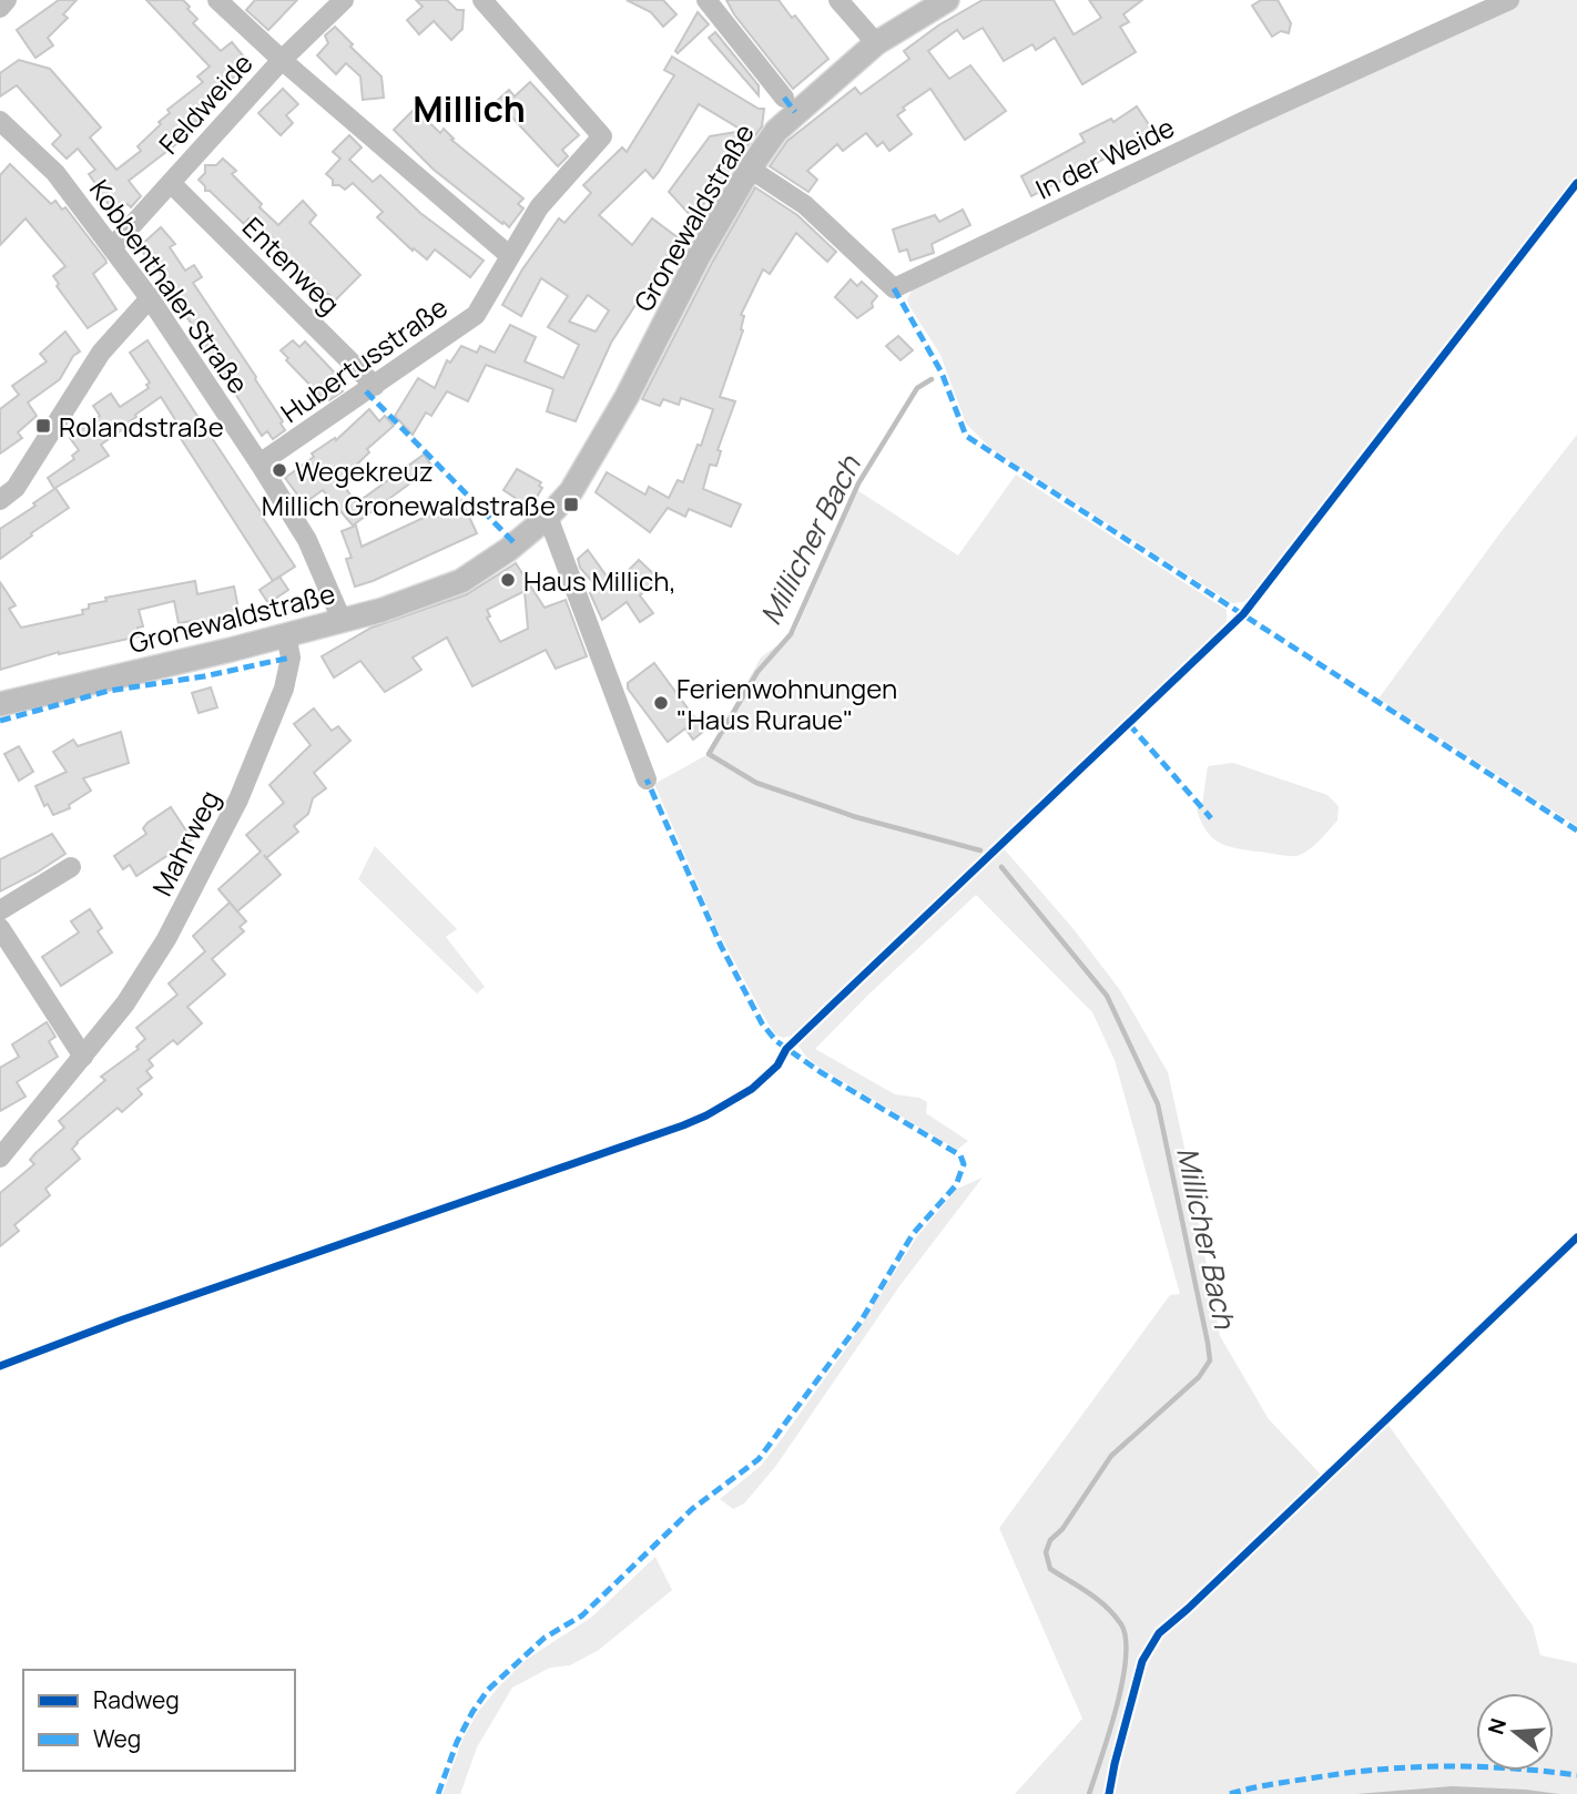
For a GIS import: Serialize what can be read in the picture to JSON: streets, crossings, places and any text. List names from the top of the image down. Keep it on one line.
{"streets":{"main road":["Gronewaldstraße"],"street":["Feldweide","In der Weide","Entenweg","Kobbenthaler Straße","Hubertusstraße","Mahrweg"]},"crossings":[["Feldweide","Entenweg"],["Feldweide","Kobbenthaler Straße"],["In der Weide","Gronewaldstraße"],["Gronewaldstraße","Kobbenthaler Straße"],["Gronewaldstraße","Mahrweg"],["Entenweg","Hubertusstraße"],["Kobbenthaler Straße","Hubertusstraße"]],"districts":["Millich"],"water":["Millicher Bach"],"places":{"transit":["Rolandstraße","Millich Gronewaldstraße"],"other":["Wegekreuz","Haus Millich,","Ferienwohnungen \"Haus Ruraue\""]},"legend":["Radweg","Weg"],"north":"left"}
